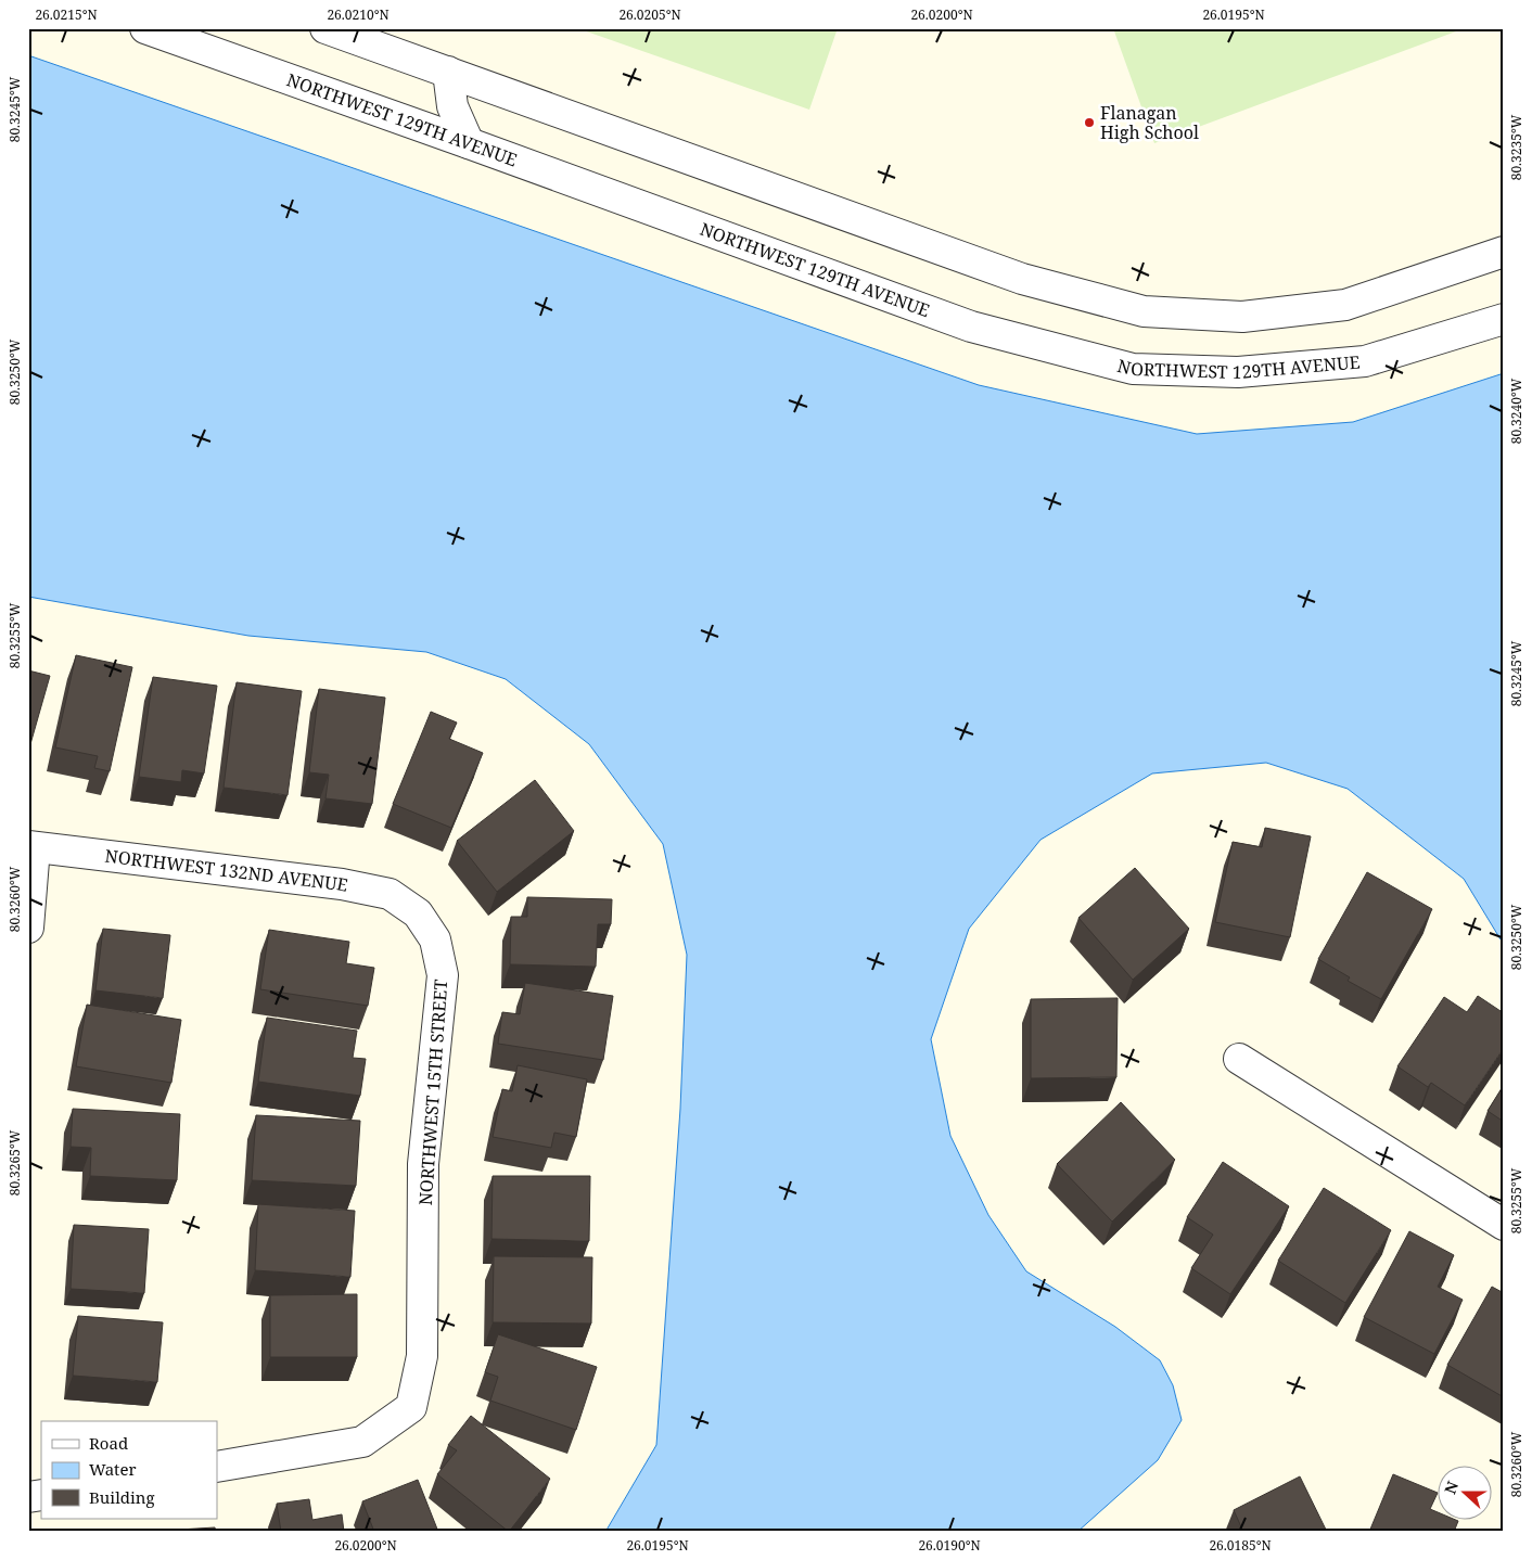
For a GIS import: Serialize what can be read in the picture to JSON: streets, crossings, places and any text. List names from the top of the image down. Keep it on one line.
{"streets":{"street":["NORTHWEST 129TH AVENUE","NORTHWEST 132ND AVENUE","NORTHWEST 15TH STREET"]},"crossings":[["NORTHWEST 132ND AVENUE","NORTHWEST 15TH STREET"]],"places":["Flanagan High School"],"legend":["Road","Water","Building"],"north":"left","coordinates":["26.0215°N","26.0210°N","26.0205°N","26.0200°N","26.0195°N","80.3245°W","80.3235°W","80.3250°W","80.3240°W","80.3255°W","80.3260°W","80.3265°W","26.0190°N","26.0185°N"]}
